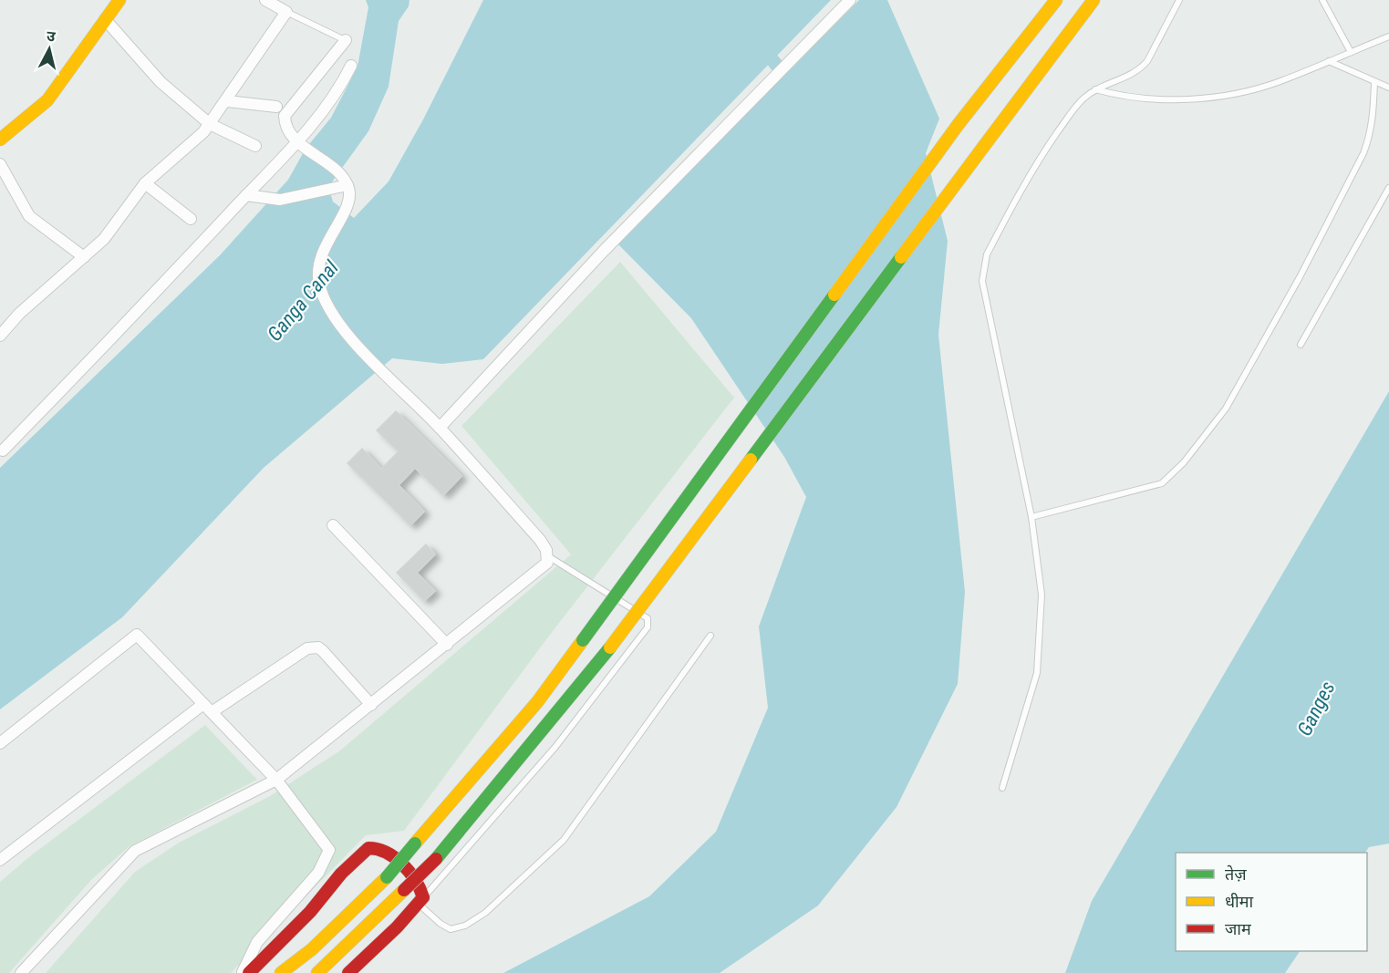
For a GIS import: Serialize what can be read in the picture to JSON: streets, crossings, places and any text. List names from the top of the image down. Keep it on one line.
{"water":["Ganga Canal","Ganges"],"legend":["तेज़","धीमा","जाम"],"north":"top"}
